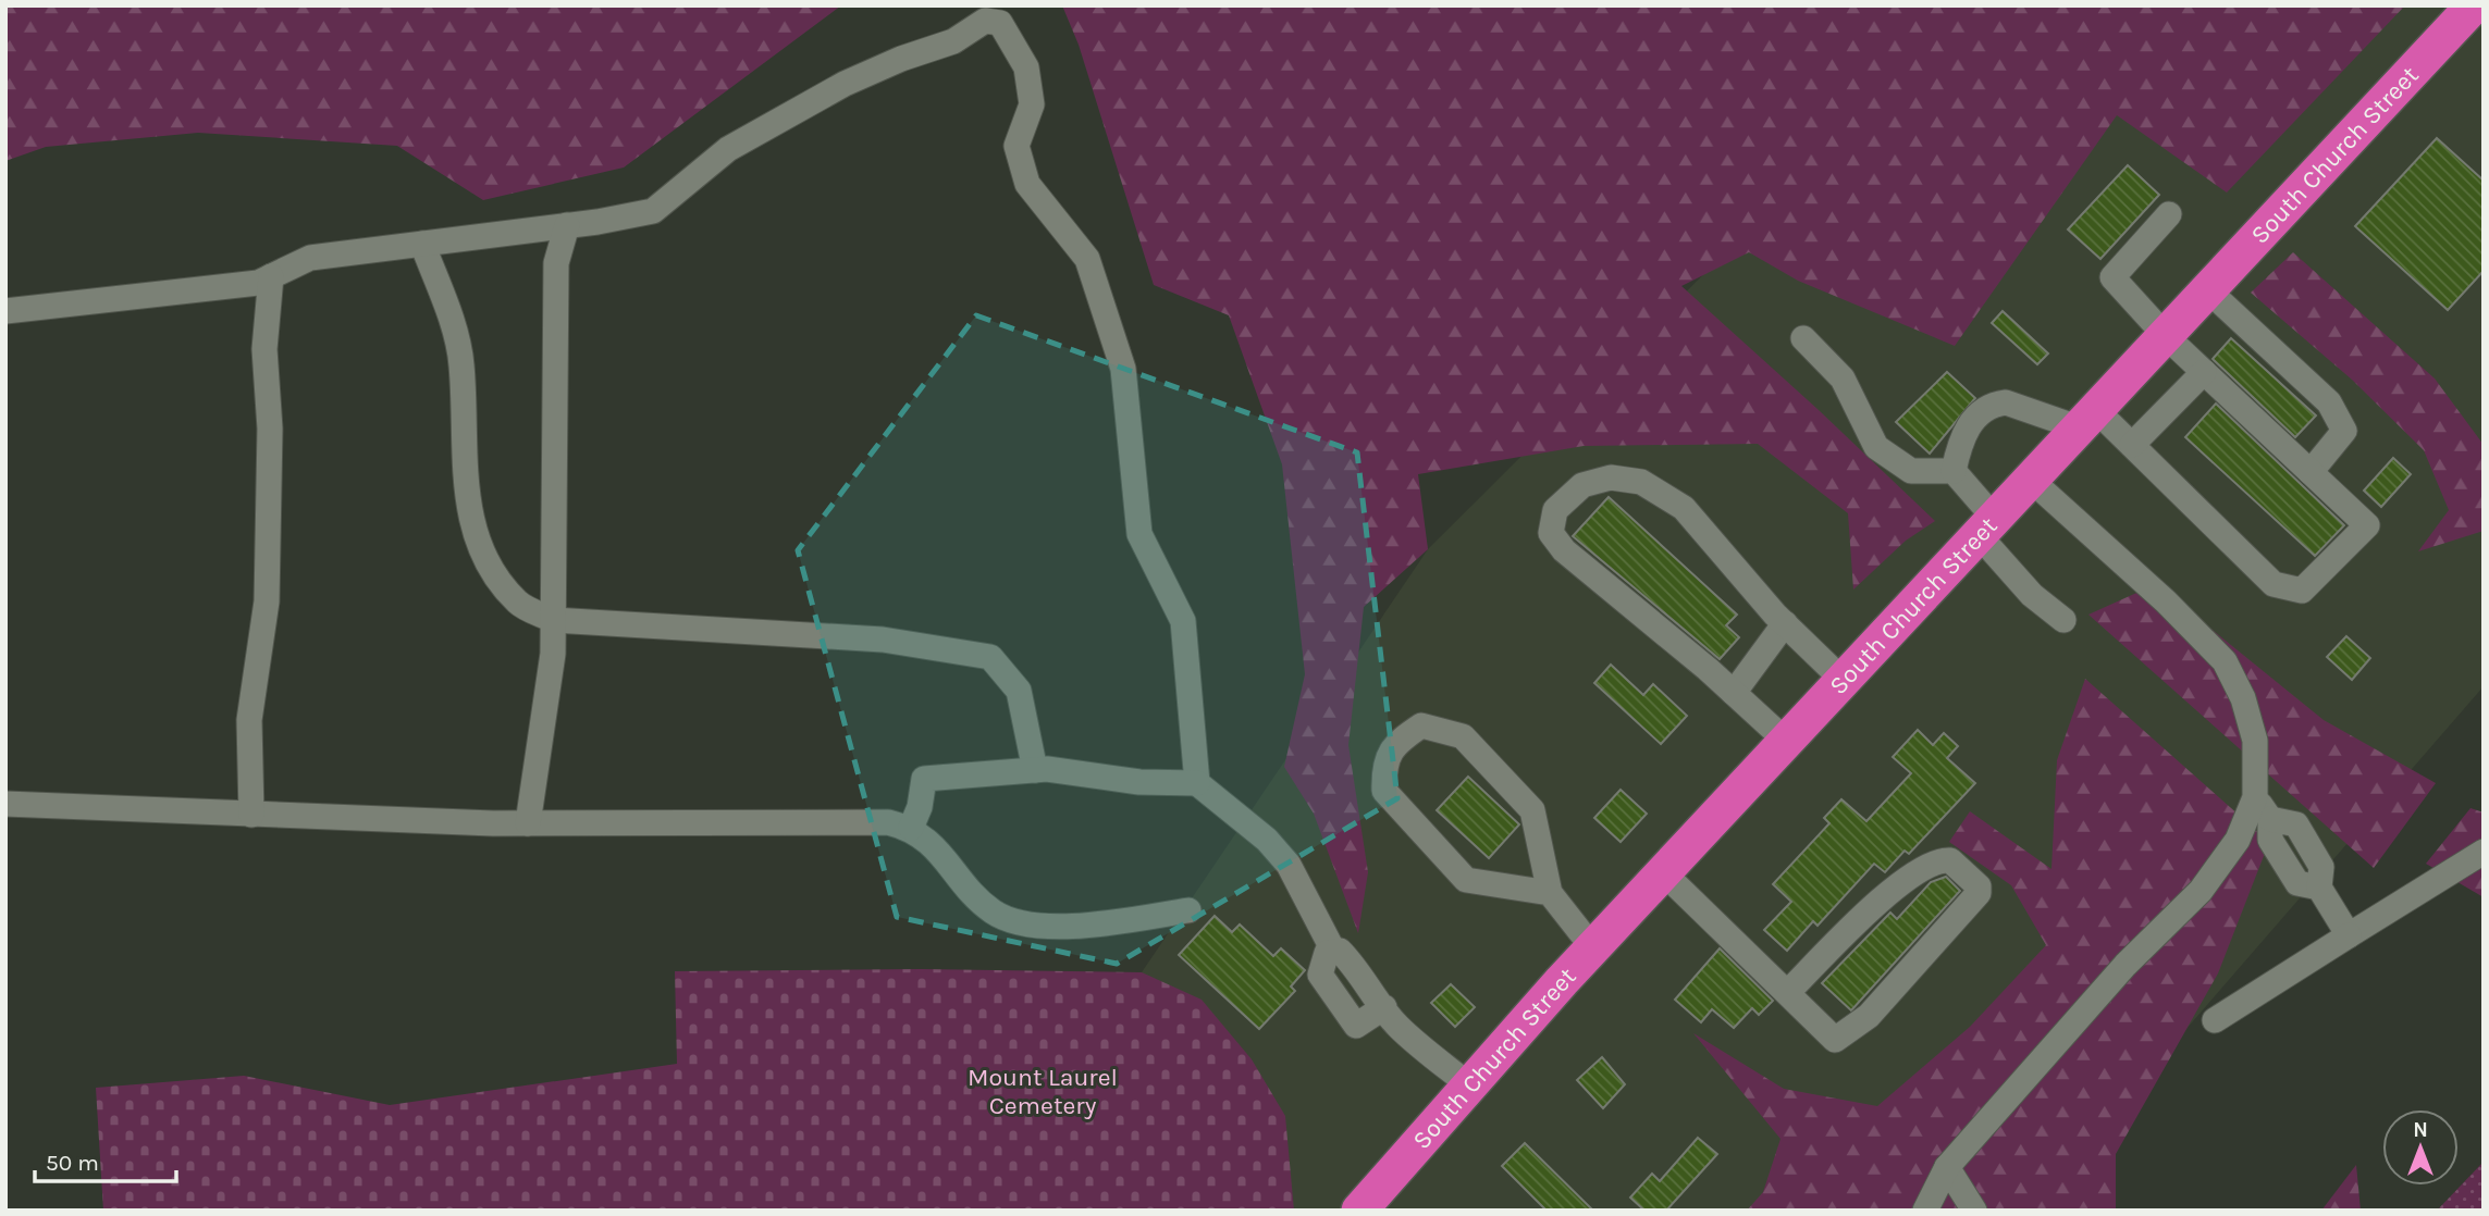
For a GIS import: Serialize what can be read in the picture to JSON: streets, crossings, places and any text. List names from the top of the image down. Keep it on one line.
{"streets":{"highway":["South Church Street"]},"parks":["Mount Laurel Cemetery"],"scale_bar":"50 m","north":"top"}
